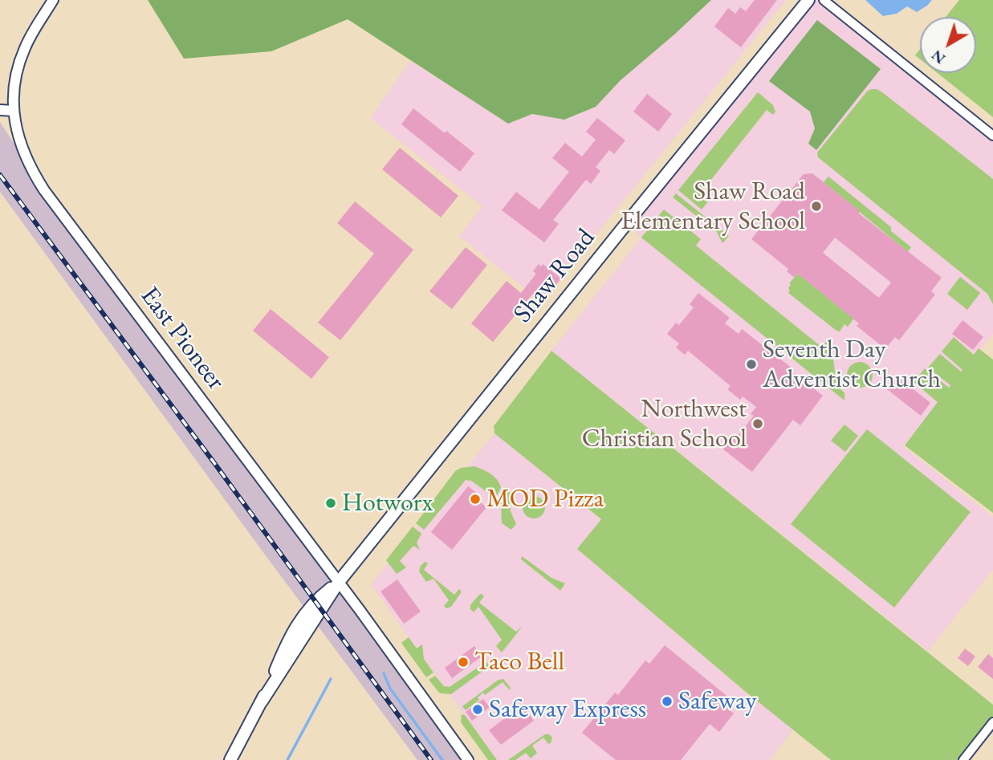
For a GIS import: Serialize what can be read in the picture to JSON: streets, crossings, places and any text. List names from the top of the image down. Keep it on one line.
{"streets":{"main road":["Shaw Road"],"street":["East Pioneer"]},"crossings":[["Shaw Road","East Pioneer"]],"places":["Shaw Road Elementary School","Seventh Day Adventist Church","Northwest Christian School","MOD Pizza","Hotworx","Taco Bell","Safeway","Safeway Express"],"north":"bottom left"}
